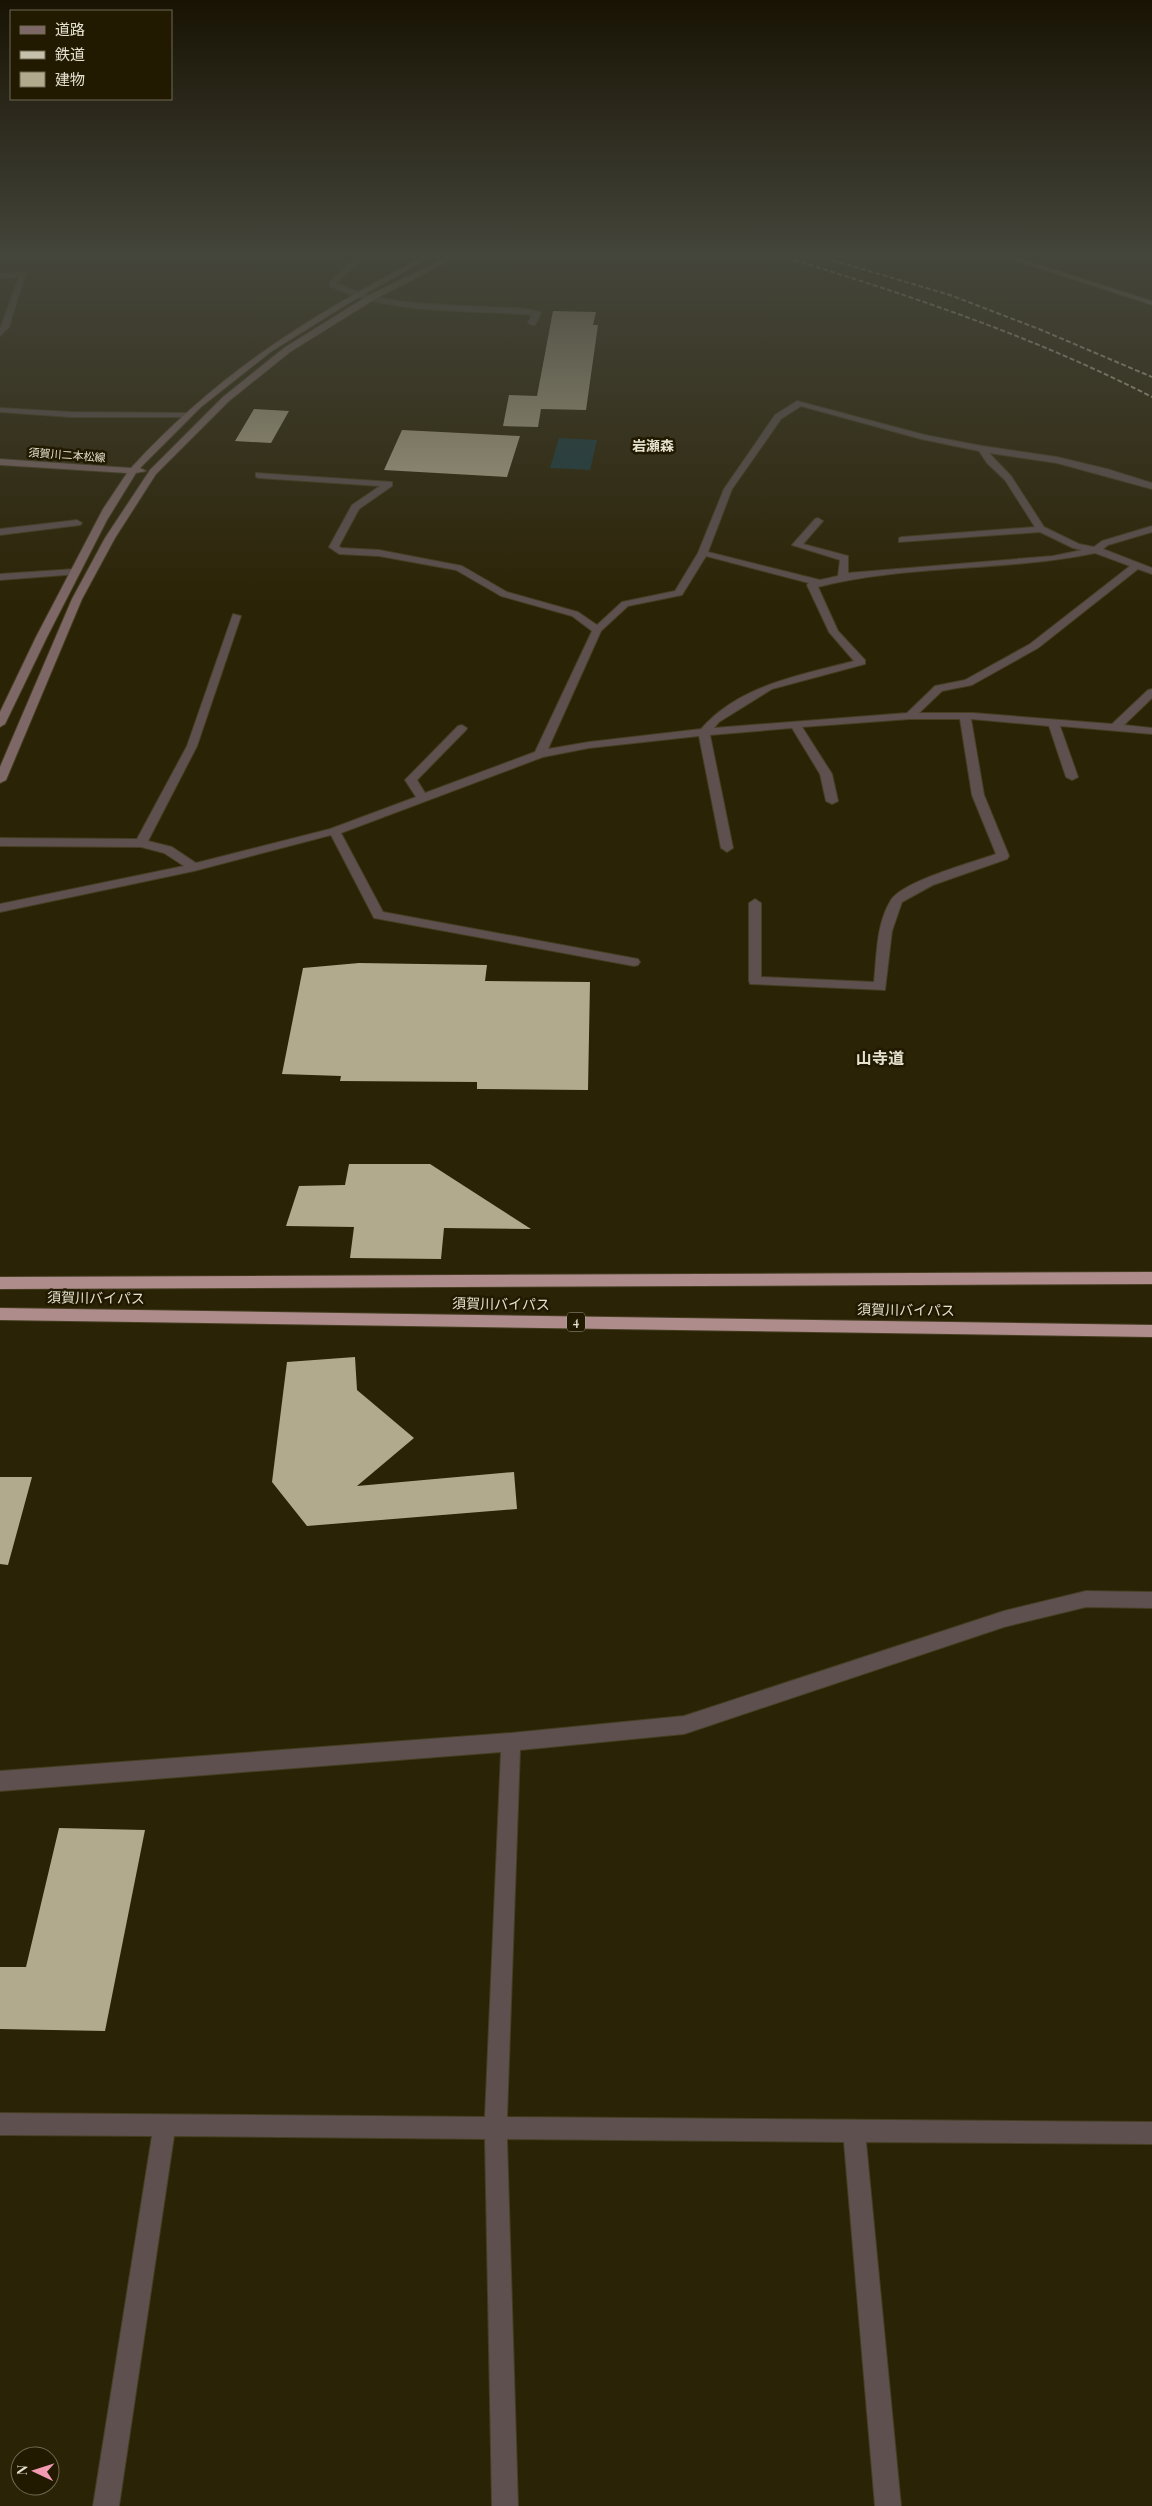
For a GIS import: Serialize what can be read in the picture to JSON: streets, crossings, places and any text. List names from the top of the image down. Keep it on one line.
{"streets":{"highway":["須賀川バイパス","4"],"main road":["須賀川二本松線"]},"districts":["岩瀬森","山寺道"],"legend":["道路","鉄道","建物"],"north":"left"}
